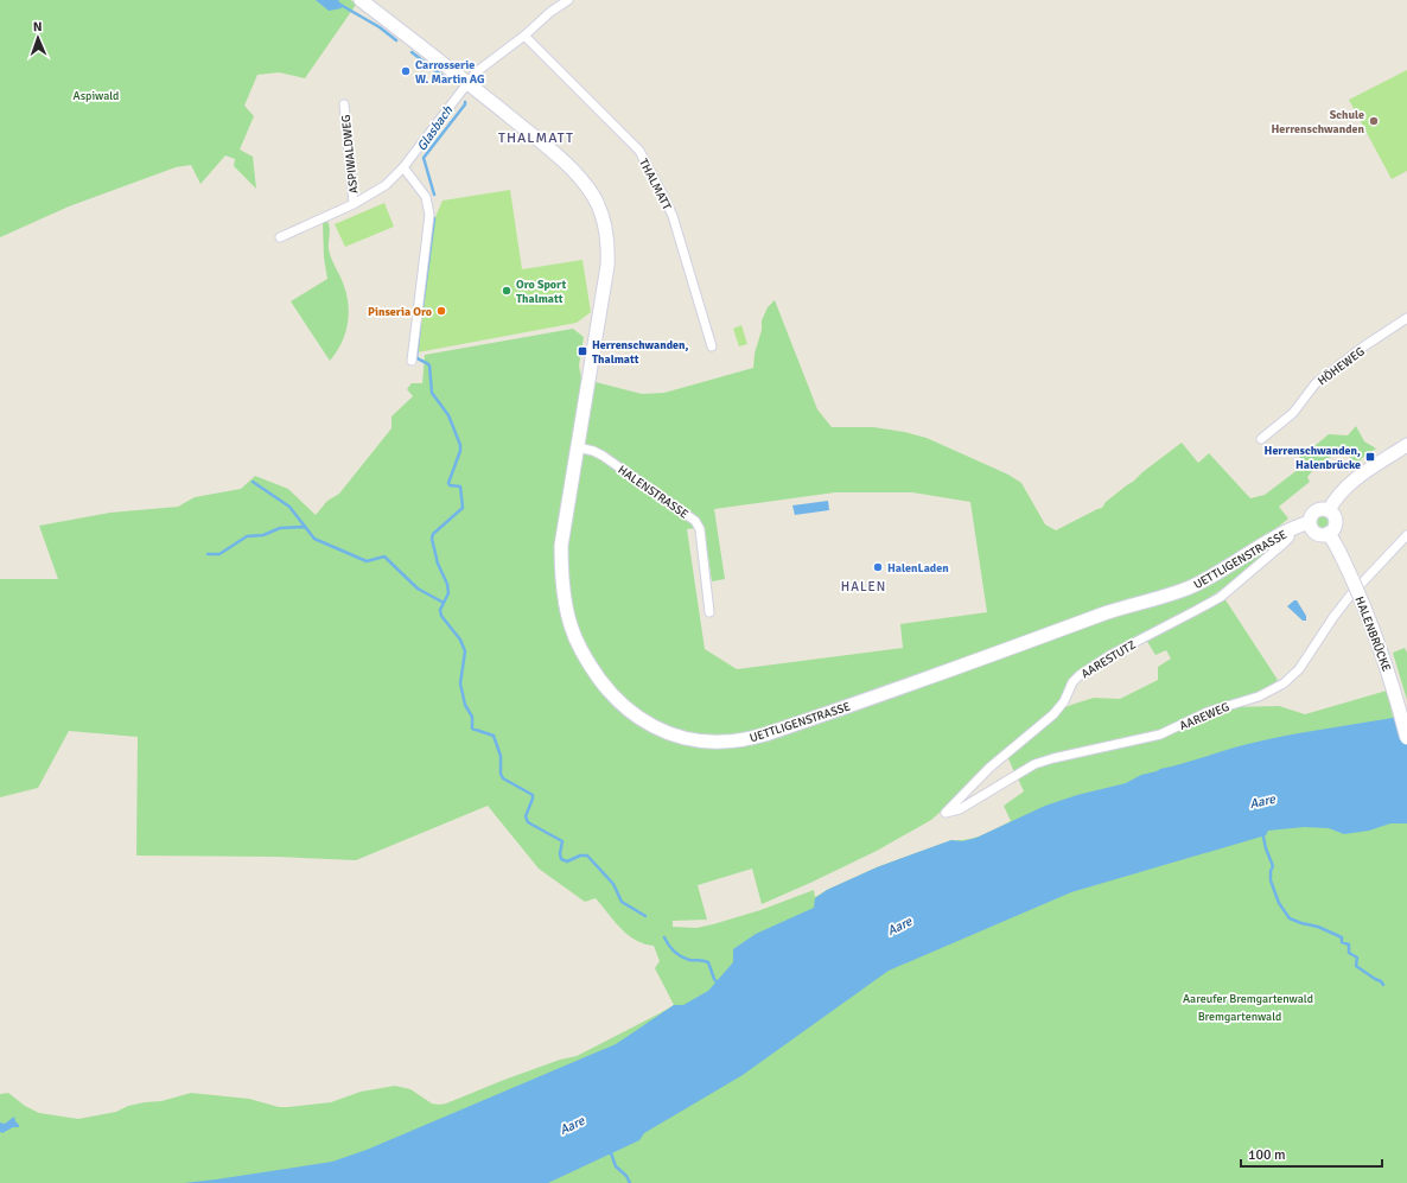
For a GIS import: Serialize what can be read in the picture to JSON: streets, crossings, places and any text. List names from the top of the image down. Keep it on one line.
{"streets":{"main road":["UETTLIGENSTRASSE","HALENBRÜCKE"],"street":["ASPIWALDWEG","THALMATT","HÖHEWEG","HALENSTRASSE","AARESTUTZ","AAREWEG"]},"crossings":[["HALENSTRASSE","UETTLIGENSTRASSE"],["UETTLIGENSTRASSE","HALENBRÜCKE"],["UETTLIGENSTRASSE","AARESTUTZ"],["AARESTUTZ","AAREWEG"]],"districts":["THALMATT","HALEN"],"water":["Glasbach","Aare"],"parks":["Aspiwald","Aareufer Bremgartenwald","Bremgartenwald"],"places":{"other":["Carrosserie W. Martin AG","Schule Herrenschwanden","Oro Sport Thalmatt","Pinseria Oro","HalenLaden"],"transit":["Herrenschwanden, Thalmatt","Herrenschwanden, Halenbrücke"]},"scale_bar":"100 m","north":"top"}
